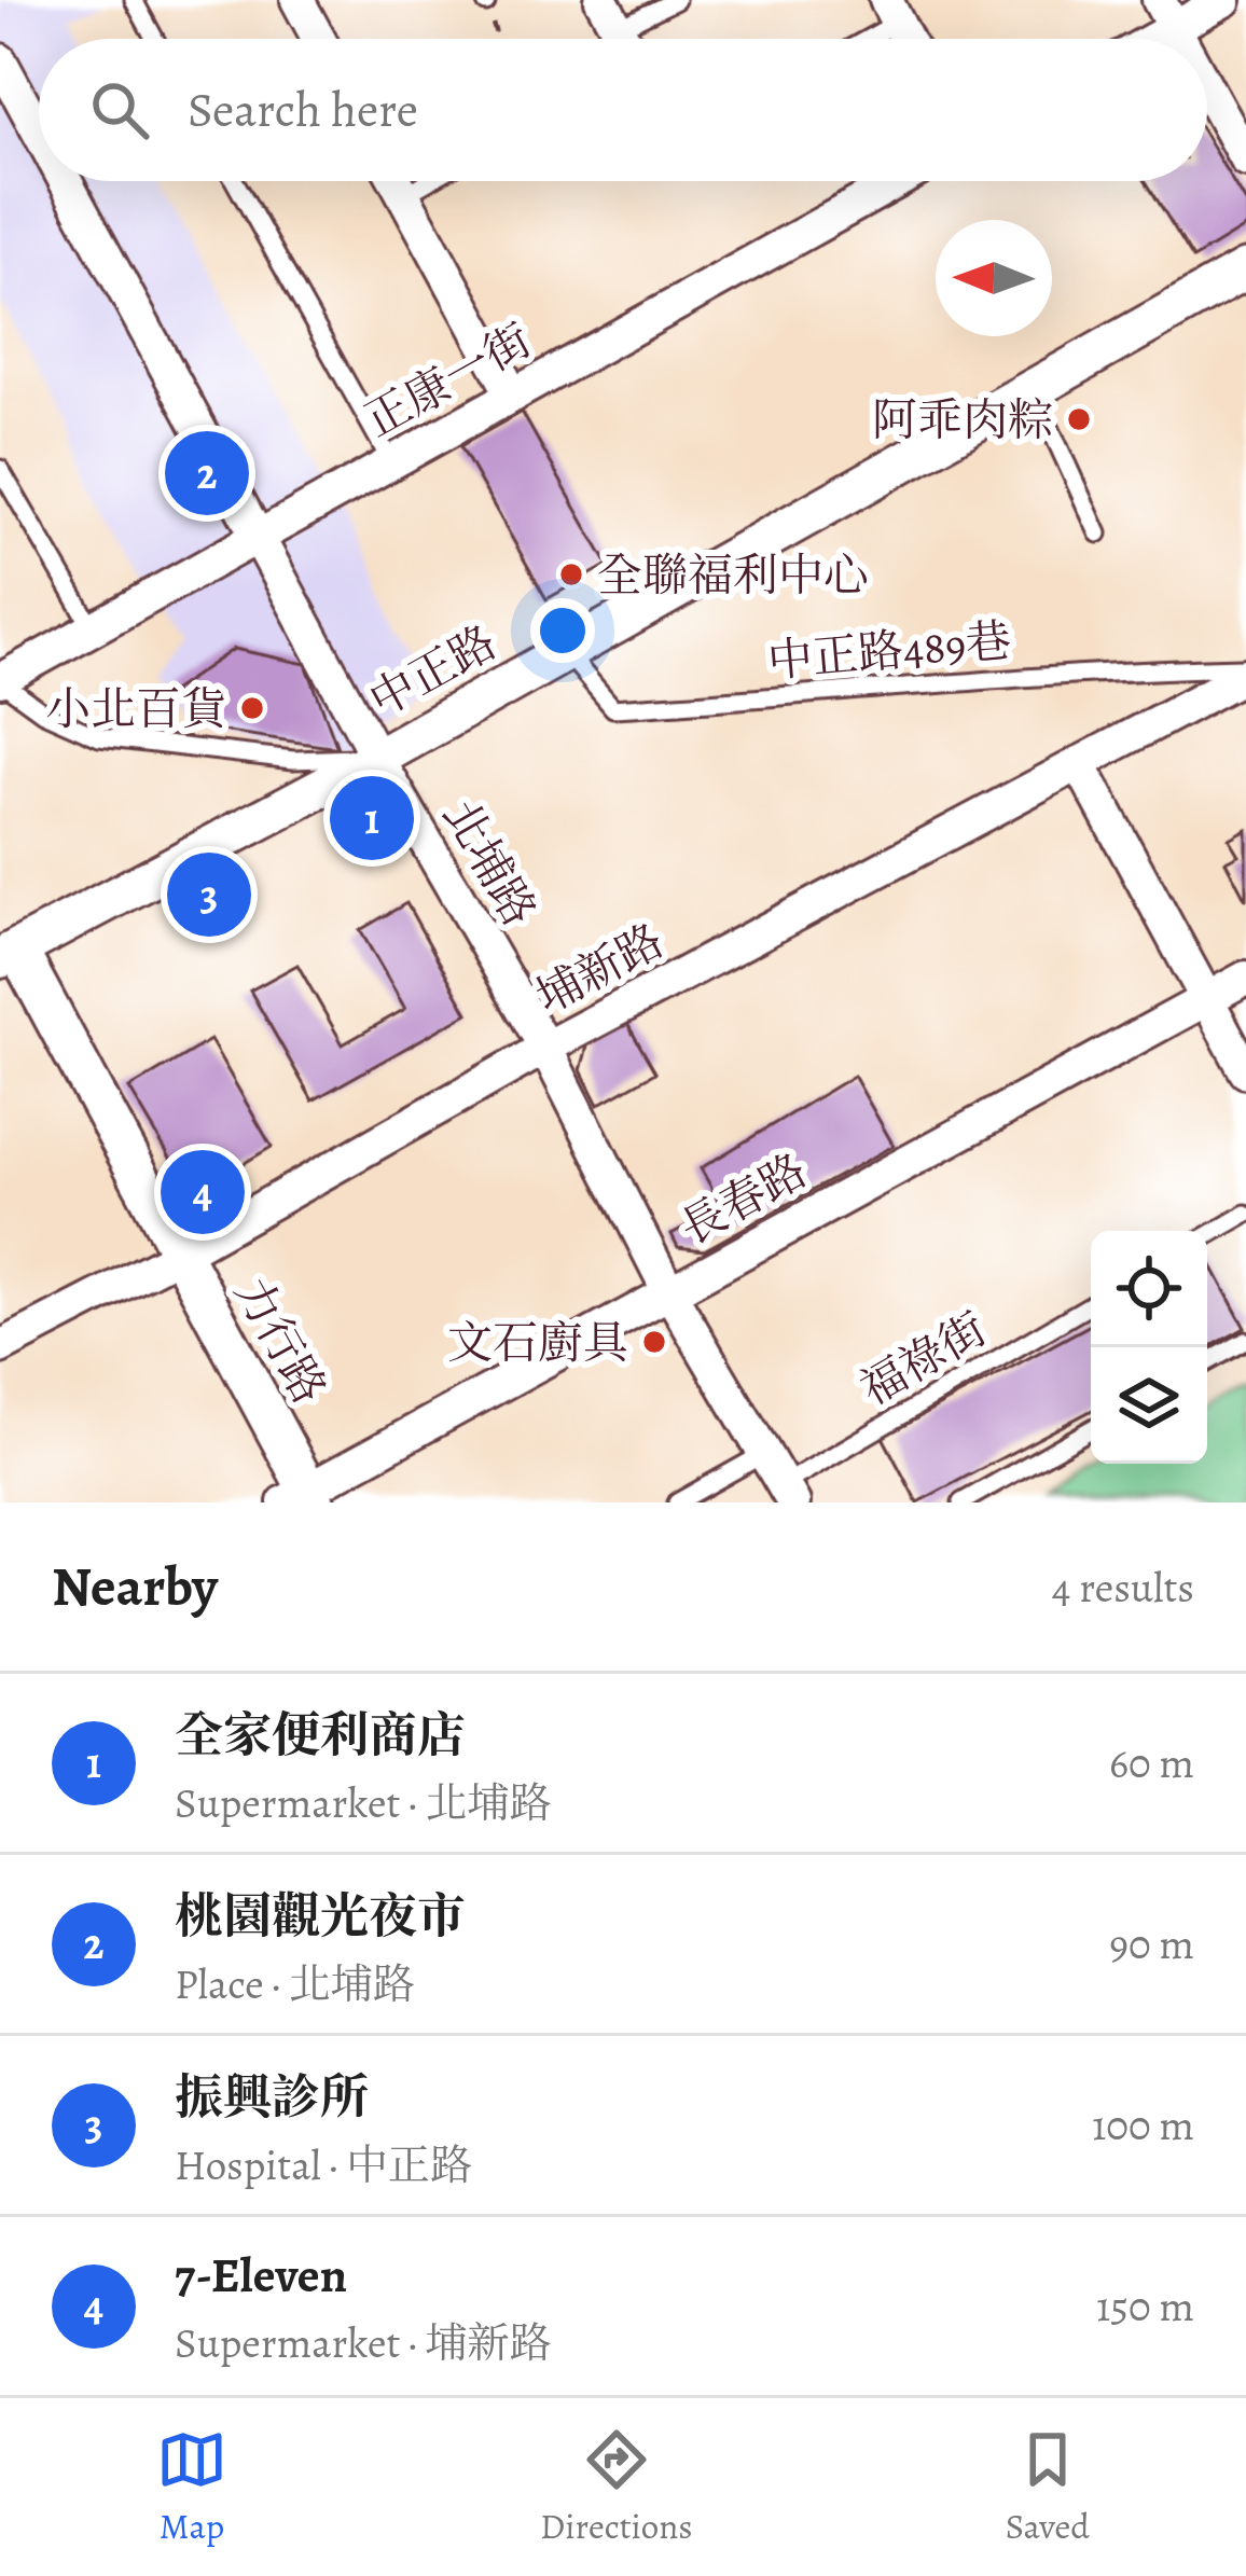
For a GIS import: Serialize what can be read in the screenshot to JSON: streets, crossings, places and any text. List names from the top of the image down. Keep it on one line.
{"streets":{"street":["正康一街","中正路","北埔路","埔新路","長春路","力行路"],"lane":["中正路489巷","福祿街"]},"crossings":[["正康一街","北埔路"],["中正路489巷","中正路"],["中正路489巷","埔新路"],["中正路","北埔路"],["中正路","力行路"],["北埔路","埔新路"],["北埔路","長春路"],["北埔路","福祿街"],["埔新路","力行路"],["長春路","力行路"]],"places":["阿乖肉粽","全聯福利中心","小北百貨","文石廚具"],"north":"left","page":{"search":"Search here","pins":["2","1","3","4"],"heading":["Nearby","4 results"],"list":[{"mark":"1","name":"全家便利商店","note":"Supermarket · 北埔路","value":"60 m"},{"mark":"2","name":"桃園觀光夜市","note":"Place · 北埔路","value":"90 m"},{"mark":"3","name":"振興診所","note":"Hospital · 中正路","value":"100 m"},{"mark":"4","name":"7-Eleven","note":"Supermarket · 埔新路","value":"150 m"}],"nav":["Map","Directions","Saved"]}}
